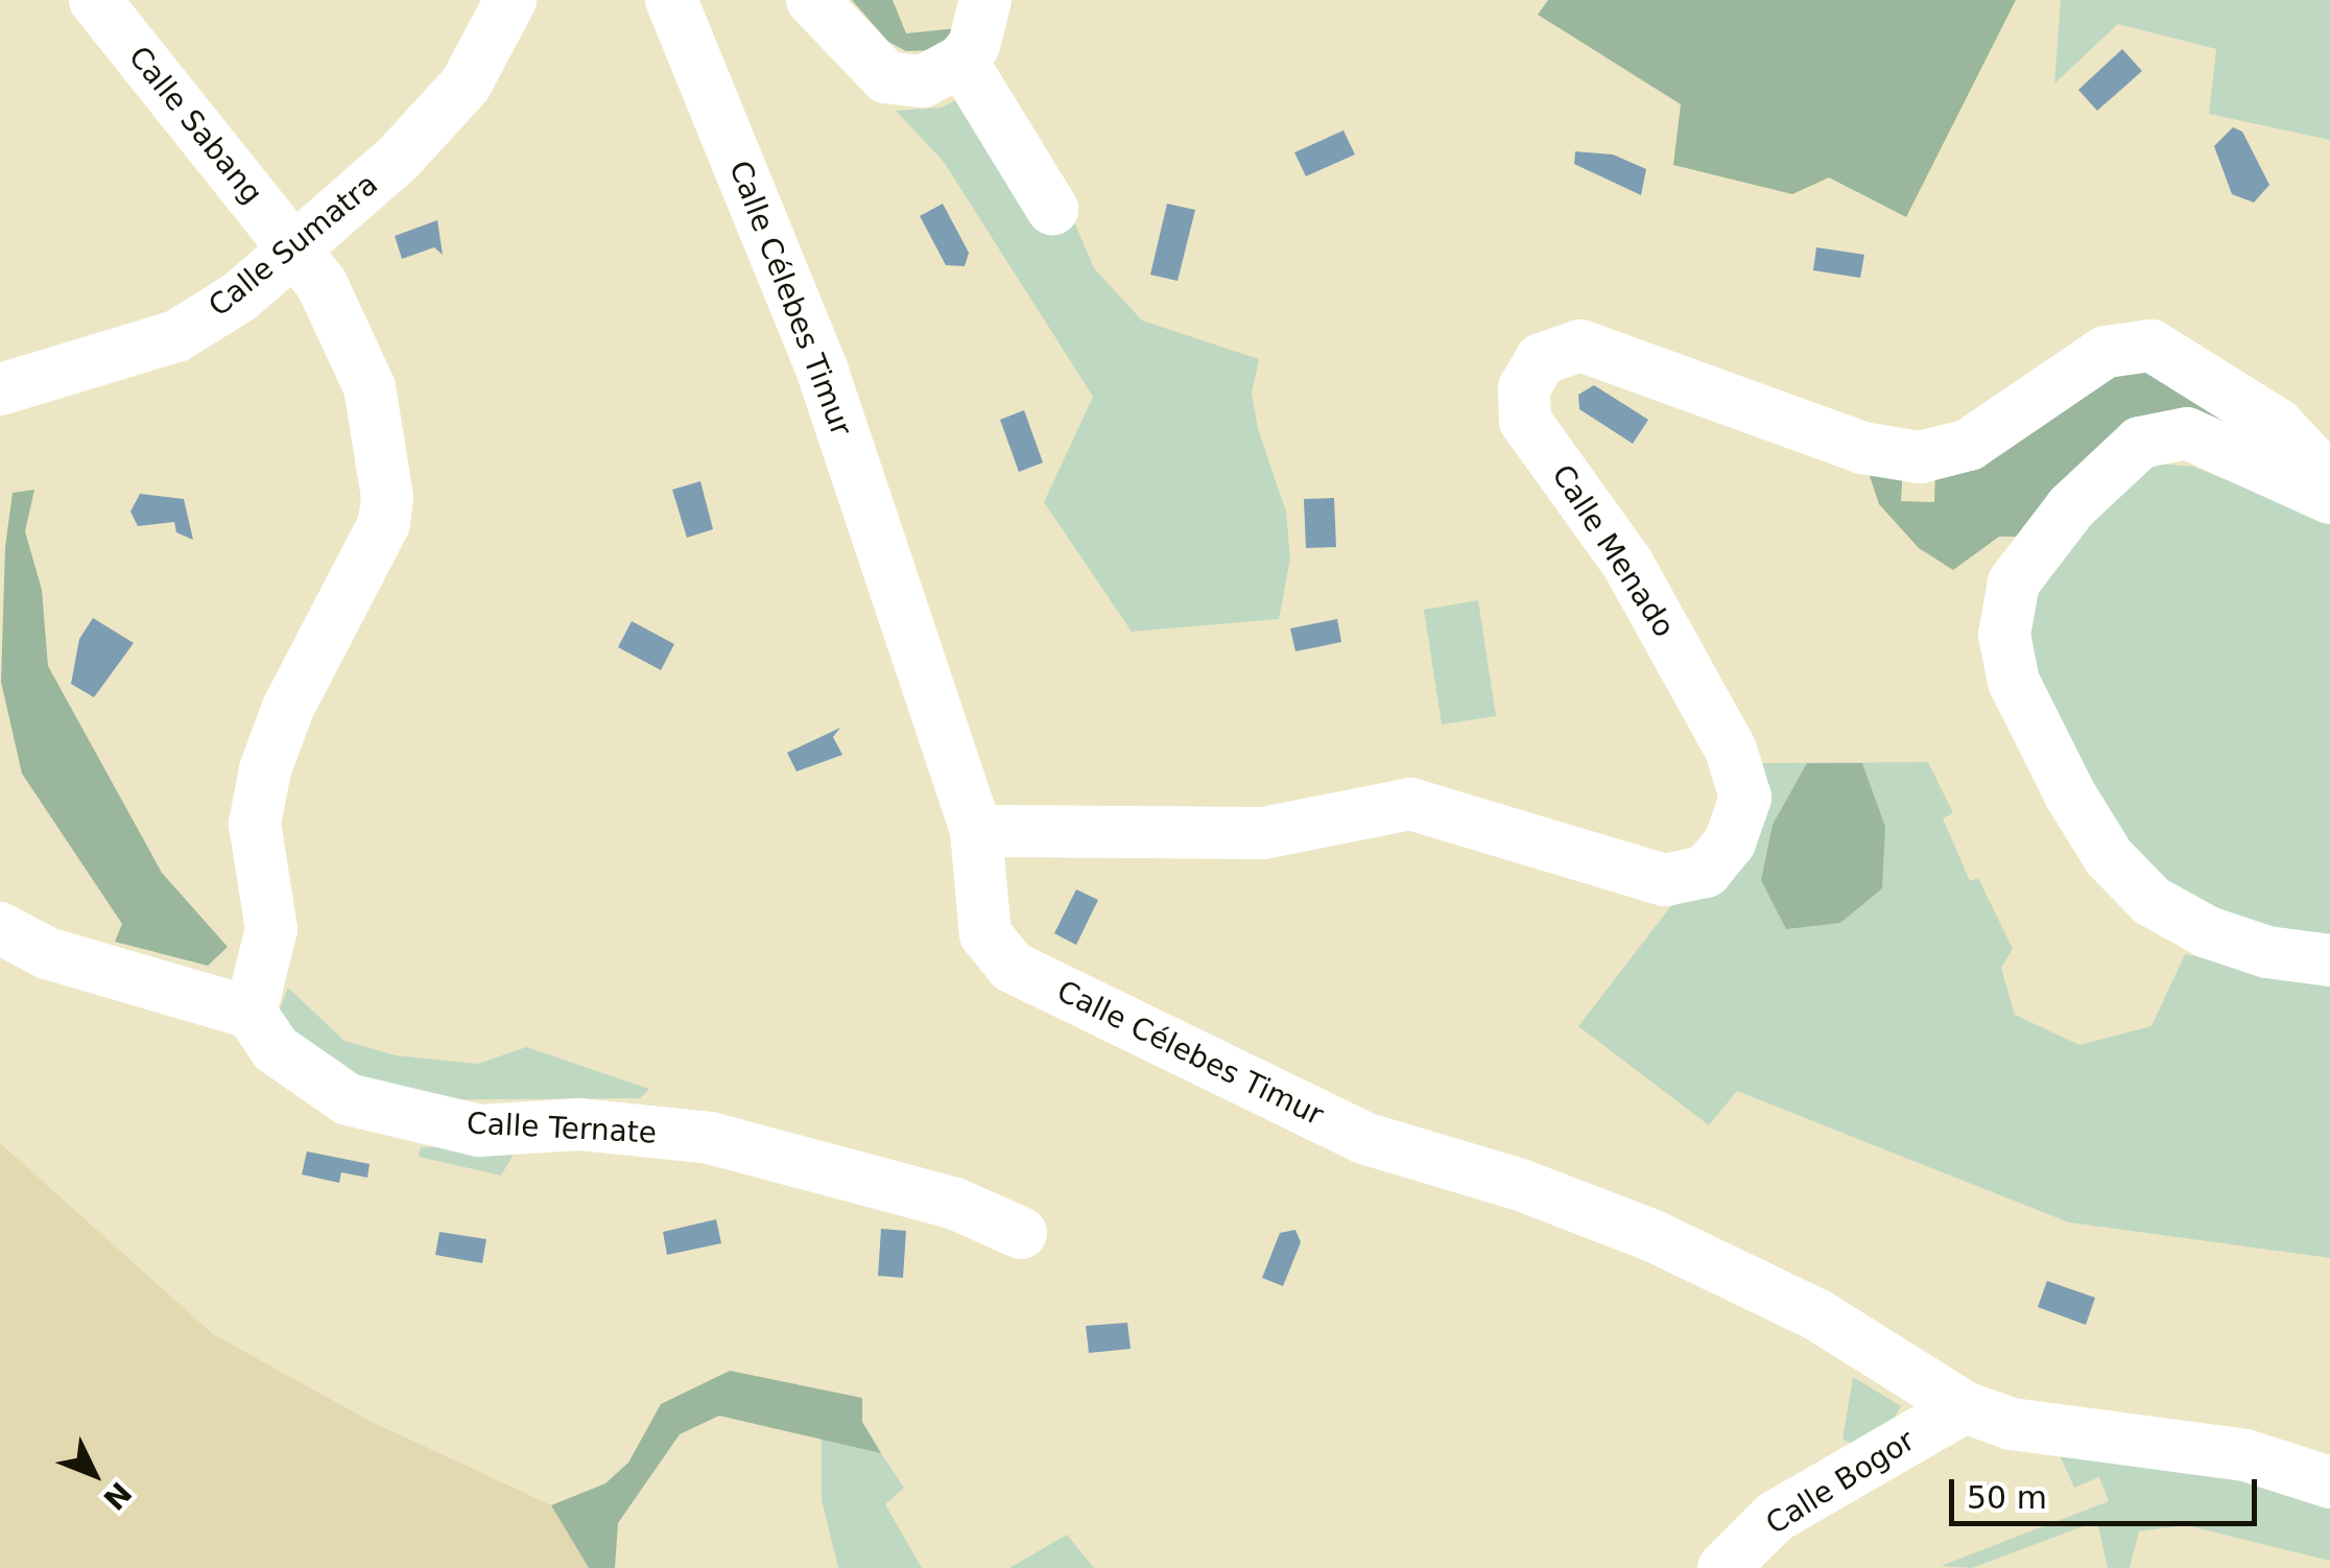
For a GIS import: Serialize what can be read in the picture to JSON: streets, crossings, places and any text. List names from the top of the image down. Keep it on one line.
{"streets":{"street":["Calle Sabang","Calle Sumatra","Calle Célebes Timur","Calle Menado","Calle Ternate","Calle Bogor"]},"crossings":[["Calle Sabang","Calle Sumatra"],["Calle Célebes Timur","Calle Menado"],["Calle Célebes Timur","Calle Bogor"]],"scale_bar":"50 m","north":"bottom right"}
